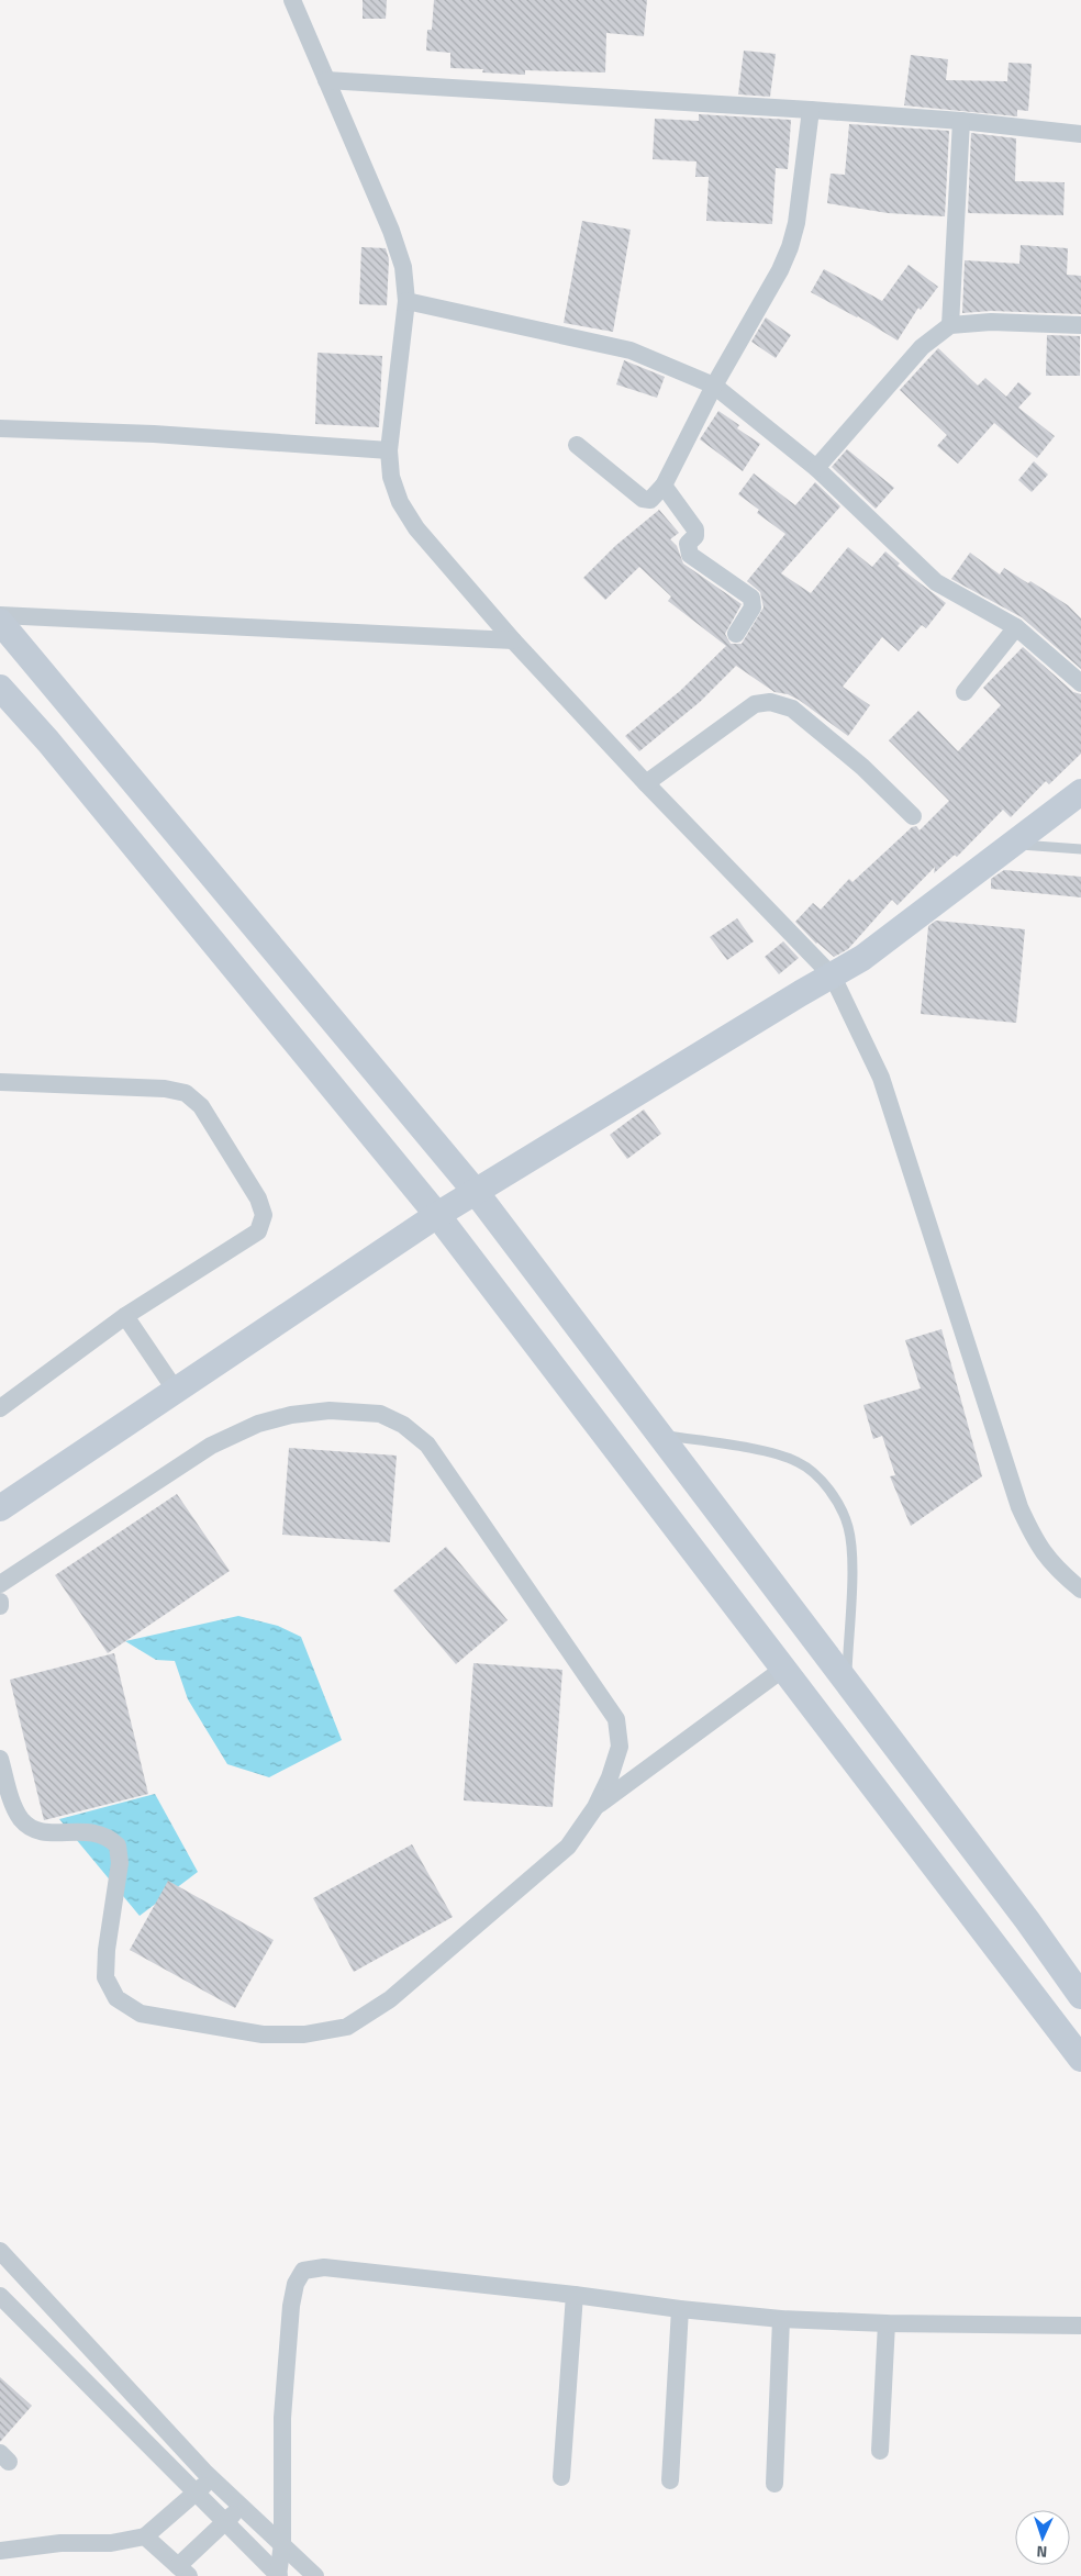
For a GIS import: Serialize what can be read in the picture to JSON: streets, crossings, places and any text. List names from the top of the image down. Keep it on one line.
{"north":"bottom"}
